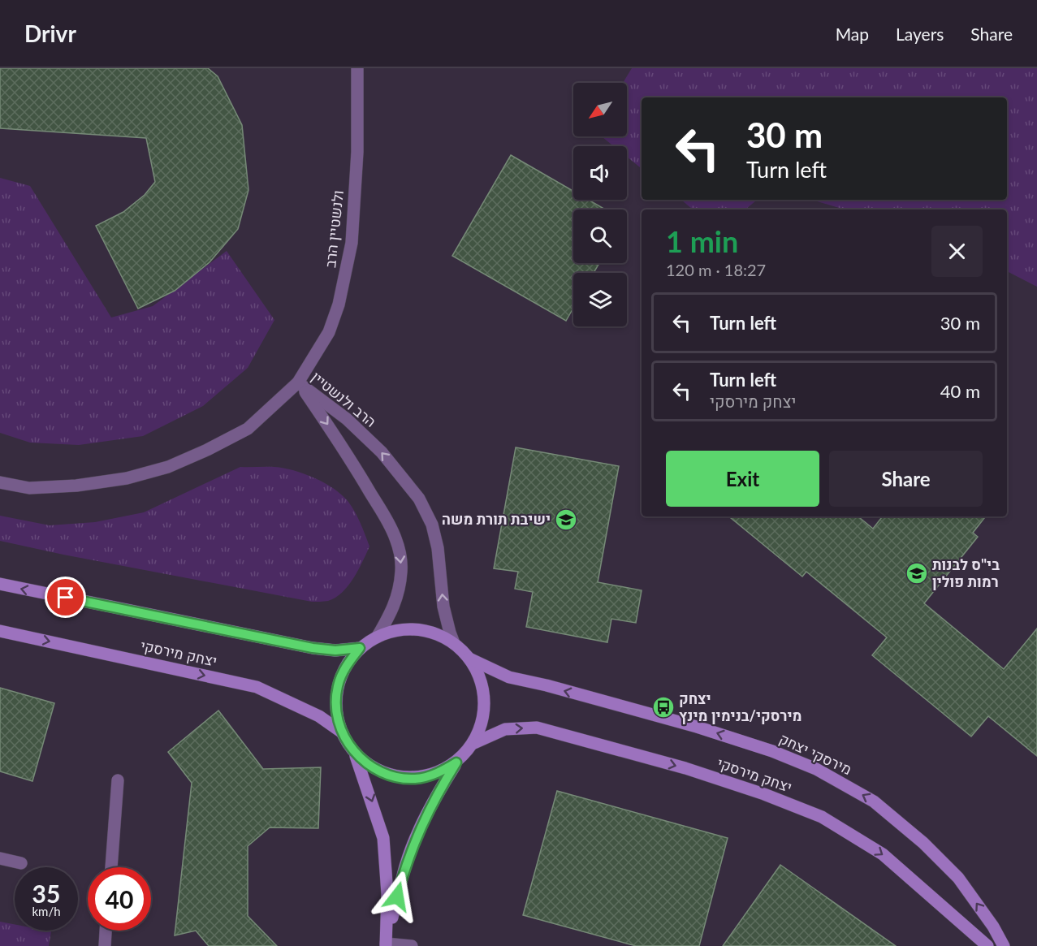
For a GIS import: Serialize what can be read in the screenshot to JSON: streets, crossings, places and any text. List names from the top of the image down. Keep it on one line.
{"streets":{"street":["ולנשטיין הרב","הרב ולנשטיין","יצחק מירסקי","מירסקי יצחק"]},"crossings":[["ולנשטיין הרב","הרב ולנשטיין"],["הרב ולנשטיין","יצחק מירסקי"],["הרב ולנשטיין","מירסקי יצחק"],["יצחק מירסקי","מירסקי יצחק"]],"one_way":["מירסקי יצחק"],"places":{"school or university":["ישיבת תורת משה","בי\"ס לבנות רמות פולין"],"bus stop":["יצחק מירסקי/בנימין מינץ"]},"north":"bottom left","page":{"header":"Drivr","nav":["Map","Layers","Share"],"turn":["30 m","Turn left"],"heading":["1 min","120 m · 18:27"],"list":[{"name":"Turn left","value":"30 m"},{"name":"Turn left","note":"יצחק מירסקי","value":"40 m"}],"buttons":["Exit","Share"],"speed":"35 km/h","limit":"40"}}
